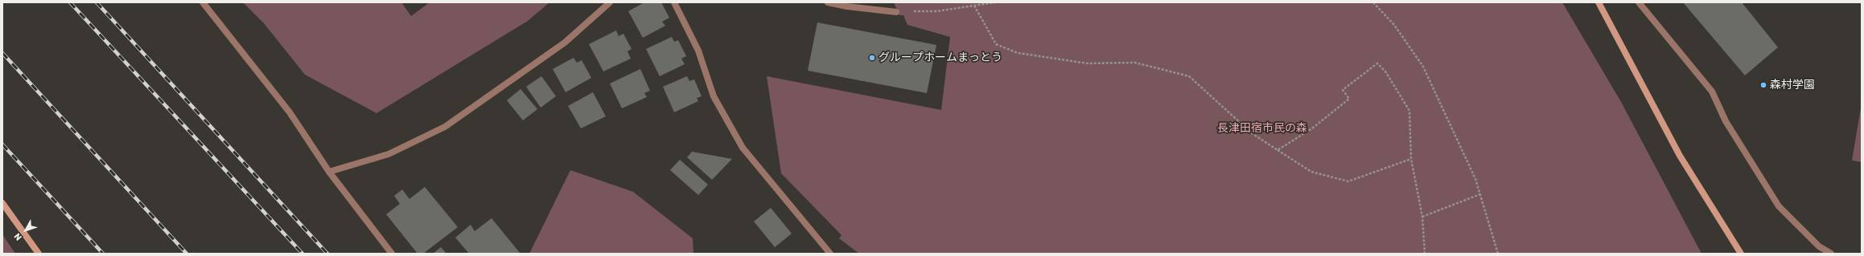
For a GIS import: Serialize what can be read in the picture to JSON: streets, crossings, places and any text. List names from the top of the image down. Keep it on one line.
{"parks":["長津田宿市民の森"],"places":["グループホームまっとう","森村学園"],"north":"bottom left"}
